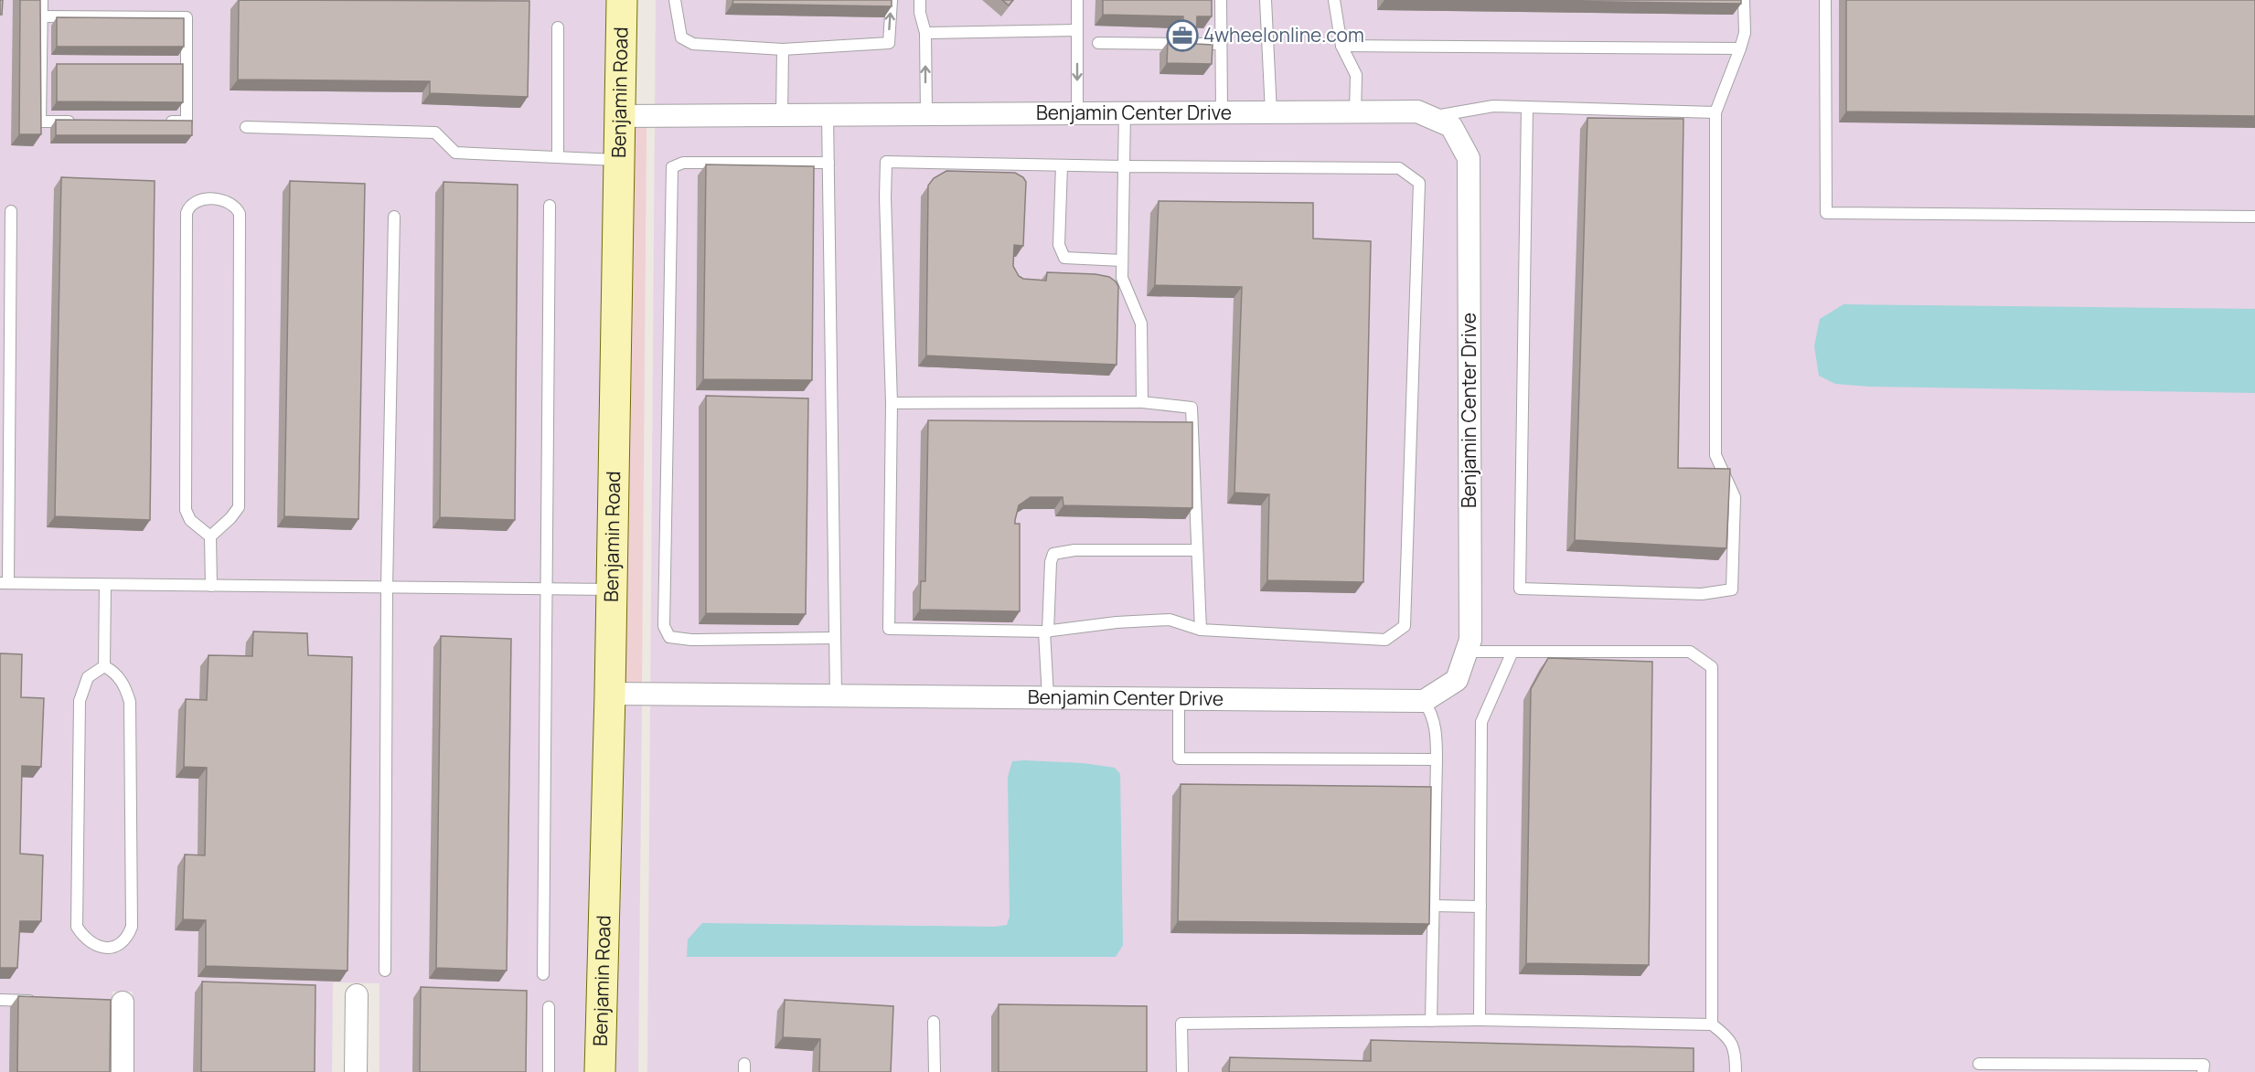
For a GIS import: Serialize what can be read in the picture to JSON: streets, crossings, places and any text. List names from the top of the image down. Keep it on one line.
{"streets":{"street":["Benjamin Road","Benjamin Center Drive"]},"crossings":[["Benjamin Road","Benjamin Center Drive"]],"places":{"office":["4wheelonline.com"]}}
